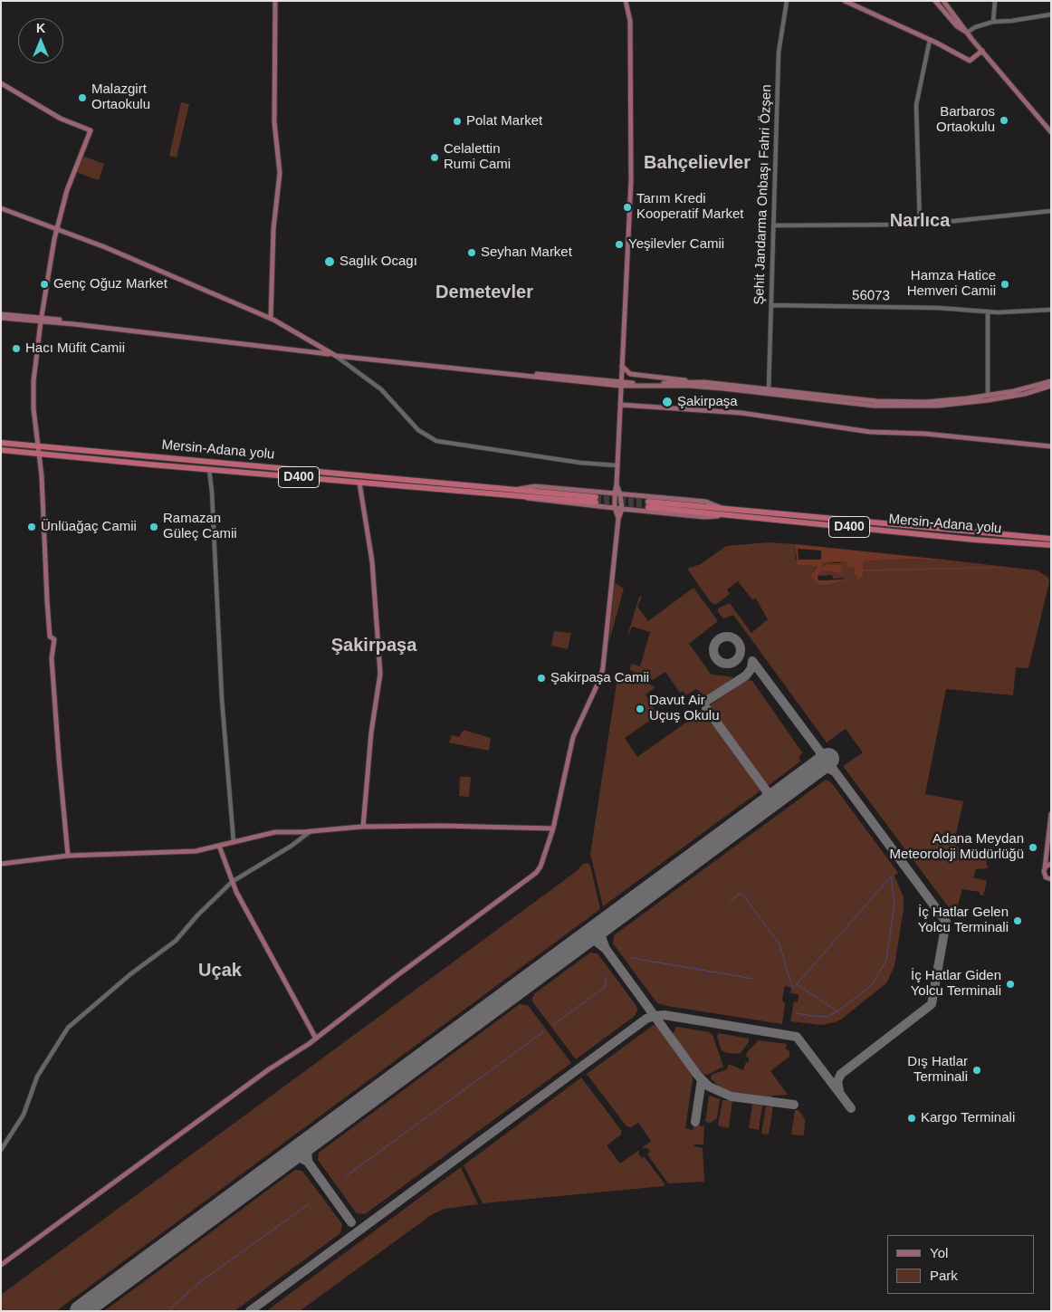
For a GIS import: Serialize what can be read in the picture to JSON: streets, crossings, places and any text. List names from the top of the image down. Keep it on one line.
{"streets":{"highway":["Mersin-Adana yolu","D400"],"street":["Şehit Jandarma Onbaşı Fahri Özşen","56073"]},"crossings":[["Şehit Jandarma Onbaşı Fahri Özşen","56073"]],"districts":["Bahçelievler","Narlıca","Demetevler","Şakirpaşa","Uçak"],"places":["Malazgirt Ortaokulu","Barbaros Ortaokulu","Polat Market","Celalettin Rumi Cami","Tarım Kredi Kooperatif Market","Yeşilevler Camii","Seyhan Market","Saglık Ocagı","Genç Oğuz Market","Hamza Hatice Hemveri Camii","Hacı Müfit Camii","Şakirpaşa","Ünlüağaç Camii","Ramazan Güleç Camii","Şakirpaşa Camii","Davut Air Uçuş Okulu","Adana Meydan Meteoroloji Müdürlüğü","İç Hatlar Gelen Yolcu Terminali","İç Hatlar Giden Yolcu Terminali","Dış Hatlar Terminali","Kargo Terminali"],"legend":["Yol","Park"],"north":"top"}
